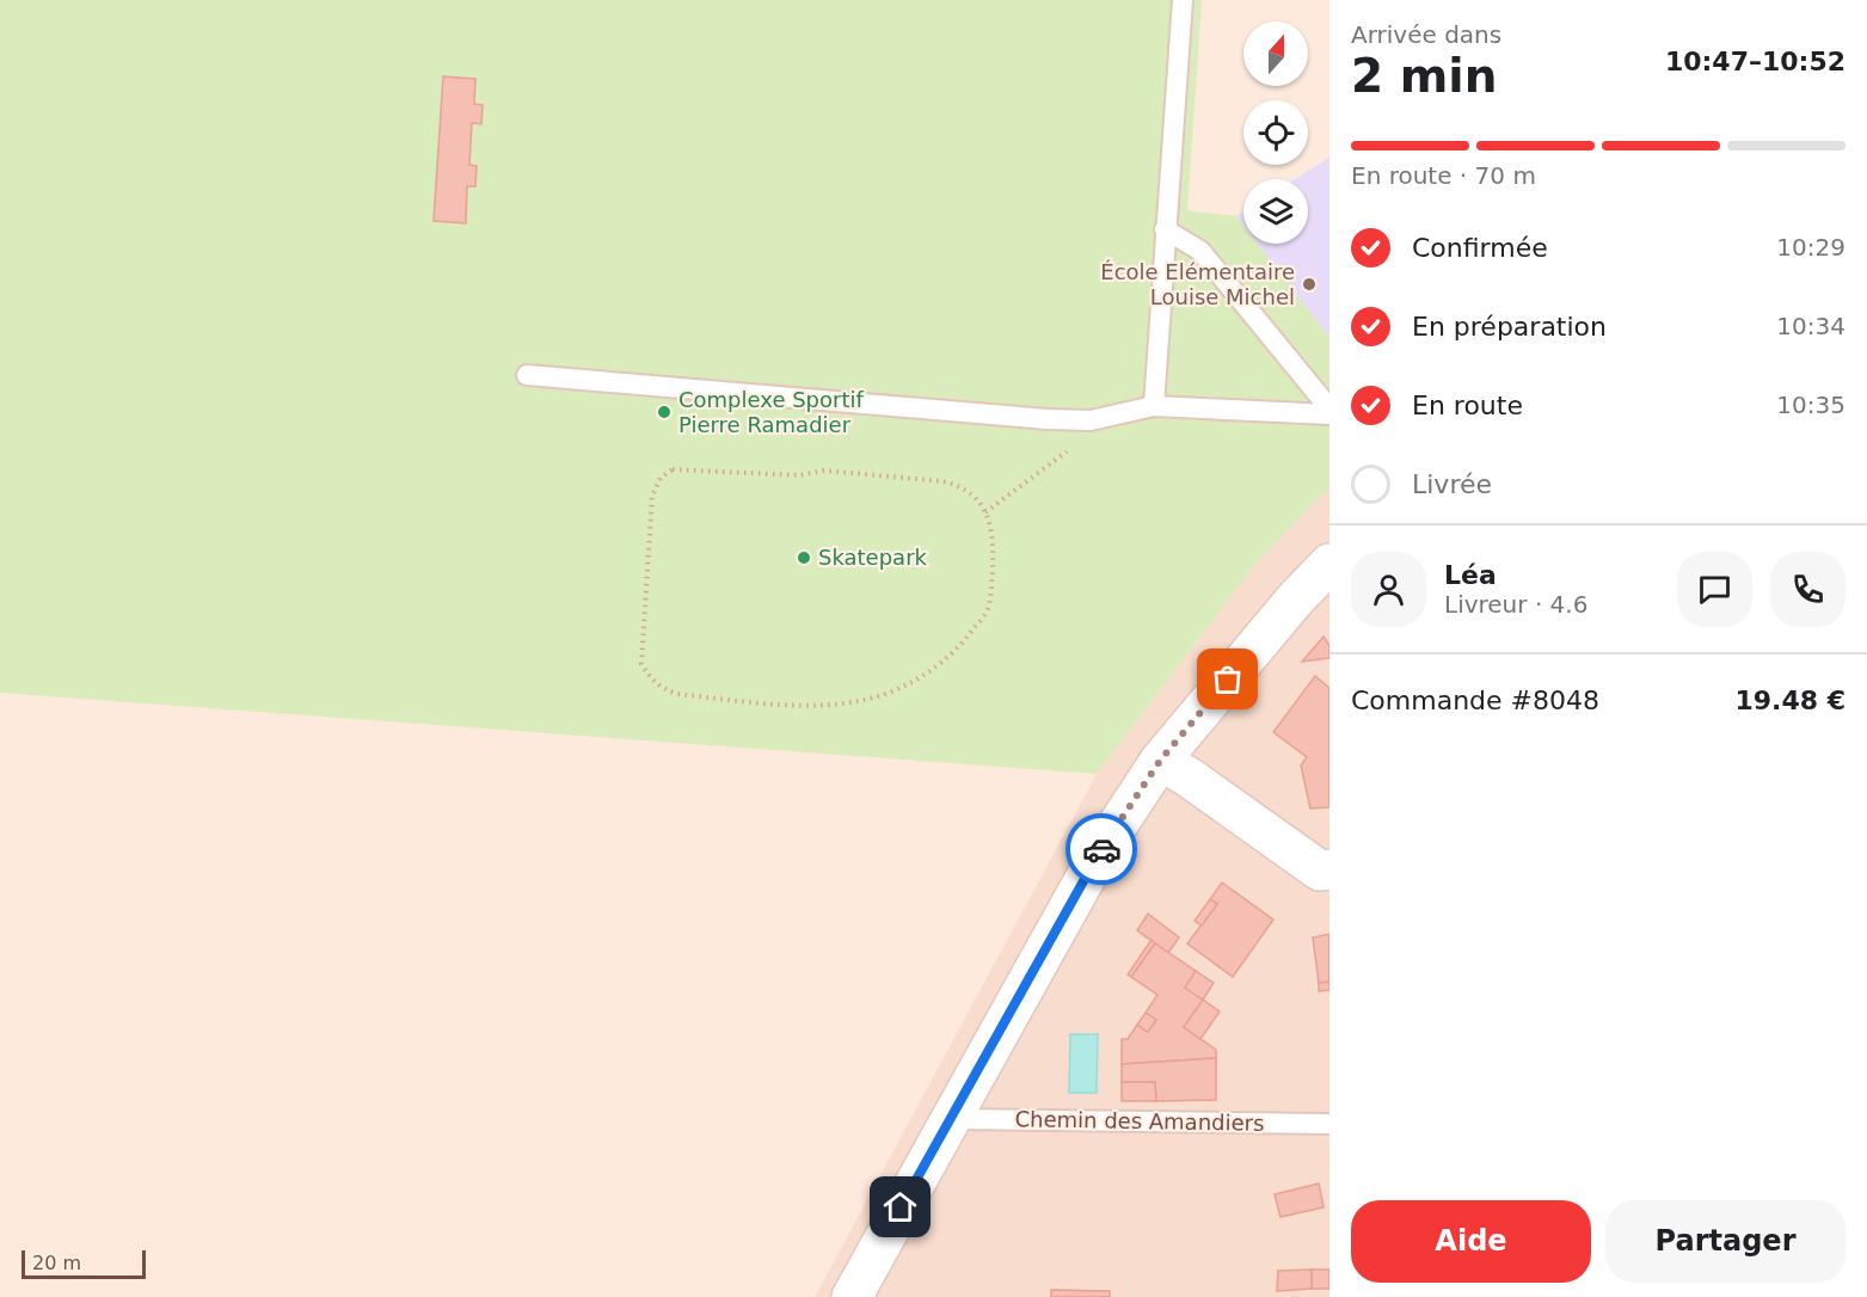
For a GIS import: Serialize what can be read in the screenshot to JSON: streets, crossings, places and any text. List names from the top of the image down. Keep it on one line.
{"streets":{"lane":["Chemin des Amandiers"]},"places":["École Elémentaire Louise Michel","Complexe Sportif Pierre Ramadier","Skatepark"],"scale_bar":"20 m","north":"top","page":{"heading":["2 min","Arrivée dans","10:47–10:52"],"panel":["Léa","Livreur · 4.6","Commande #8048","19.48 €"],"bar":"En route · 70 m","list":[["Confirmée","10:29"],["En préparation","10:34"],["En route","10:35"],"Livrée"],"buttons":["Aide","Partager"],"scale":"20 m"}}
